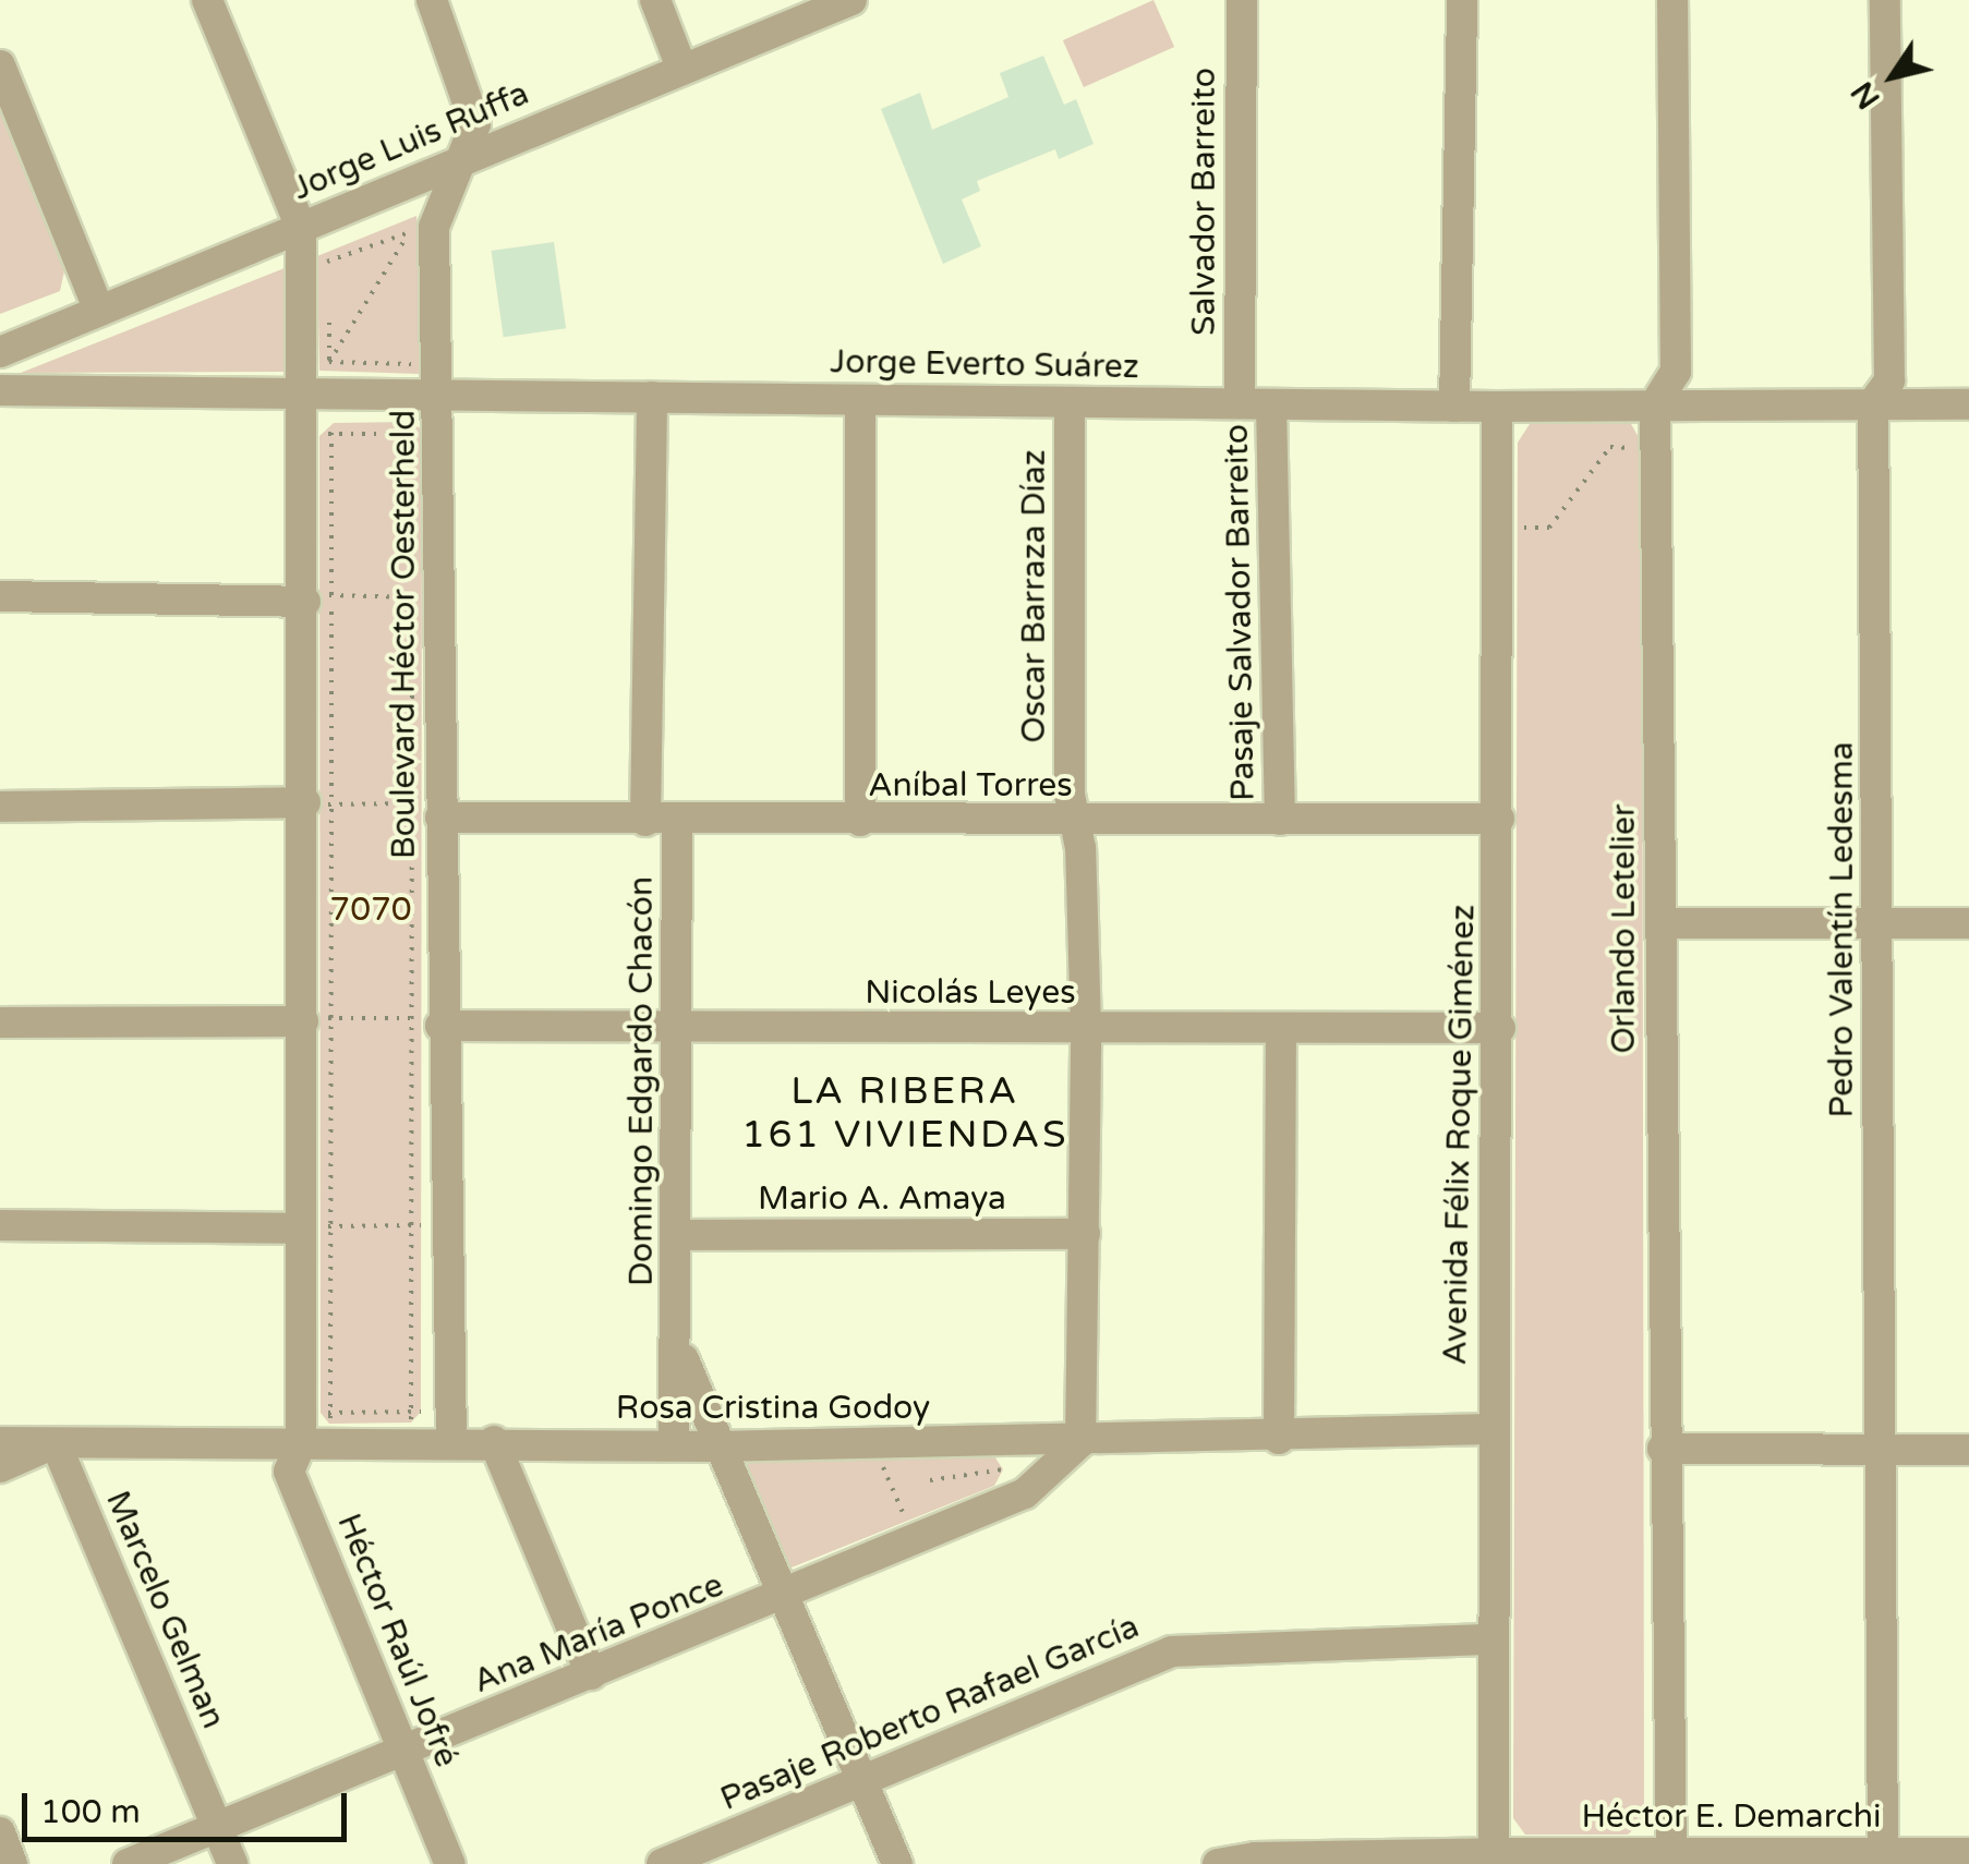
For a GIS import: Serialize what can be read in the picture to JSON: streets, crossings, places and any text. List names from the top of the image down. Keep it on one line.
{"streets":{"street":["Jorge Luis Ruffa","Salvador Barreito","Jorge Everto Suárez","Oscar Barraza Díaz","Pasaje Salvador Barreito","Boulevard Héctor Oesterheld","Aníbal Torres","Orlando Letelier","Pedro Valentín Ledesma","Nicolás Leyes","Domingo Edgardo Chacón","Avenida Félix Roque Giménez","Mario A. Amaya","Rosa Cristina Godoy","Marcelo Gelman","Ana María Ponce","Héctor Raúl Jofré","Pasaje Roberto Rafael García","Héctor E. Demarchi"]},"crossings":[["Jorge Luis Ruffa","Boulevard Héctor Oesterheld"],["Salvador Barreito","Jorge Everto Suárez"],["Jorge Everto Suárez","Oscar Barraza Díaz"],["Jorge Everto Suárez","Pasaje Salvador Barreito"],["Jorge Everto Suárez","Boulevard Héctor Oesterheld"],["Jorge Everto Suárez","Orlando Letelier"],["Jorge Everto Suárez","Pedro Valentín Ledesma"],["Jorge Everto Suárez","Avenida Félix Roque Giménez"],["Oscar Barraza Díaz","Aníbal Torres"],["Oscar Barraza Díaz","Nicolás Leyes"],["Oscar Barraza Díaz","Mario A. Amaya"],["Oscar Barraza Díaz","Rosa Cristina Godoy"],["Oscar Barraza Díaz","Ana María Ponce"],["Pasaje Salvador Barreito","Aníbal Torres"],["Boulevard Héctor Oesterheld","Aníbal Torres"],["Boulevard Héctor Oesterheld","Nicolás Leyes"],["Boulevard Héctor Oesterheld","Rosa Cristina Godoy"],["Aníbal Torres","Domingo Edgardo Chacón"],["Aníbal Torres","Avenida Félix Roque Giménez"],["Orlando Letelier","Héctor E. Demarchi"],["Pedro Valentín Ledesma","Héctor E. Demarchi"],["Nicolás Leyes","Domingo Edgardo Chacón"],["Nicolás Leyes","Avenida Félix Roque Giménez"],["Domingo Edgardo Chacón","Mario A. Amaya"],["Domingo Edgardo Chacón","Rosa Cristina Godoy"],["Domingo Edgardo Chacón","Ana María Ponce"],["Domingo Edgardo Chacón","Pasaje Roberto Rafael García"],["Avenida Félix Roque Giménez","Rosa Cristina Godoy"],["Avenida Félix Roque Giménez","Pasaje Roberto Rafael García"],["Avenida Félix Roque Giménez","Héctor E. Demarchi"],["Rosa Cristina Godoy","Marcelo Gelman"],["Rosa Cristina Godoy","Ana María Ponce"],["Rosa Cristina Godoy","Héctor Raúl Jofré"],["Marcelo Gelman","Ana María Ponce"],["Ana María Ponce","Héctor Raúl Jofré"]],"districts":["LA RIBERA 161 VIVIENDAS"],"parks":["7070"],"scale_bar":"100 m","north":"bottom left"}
